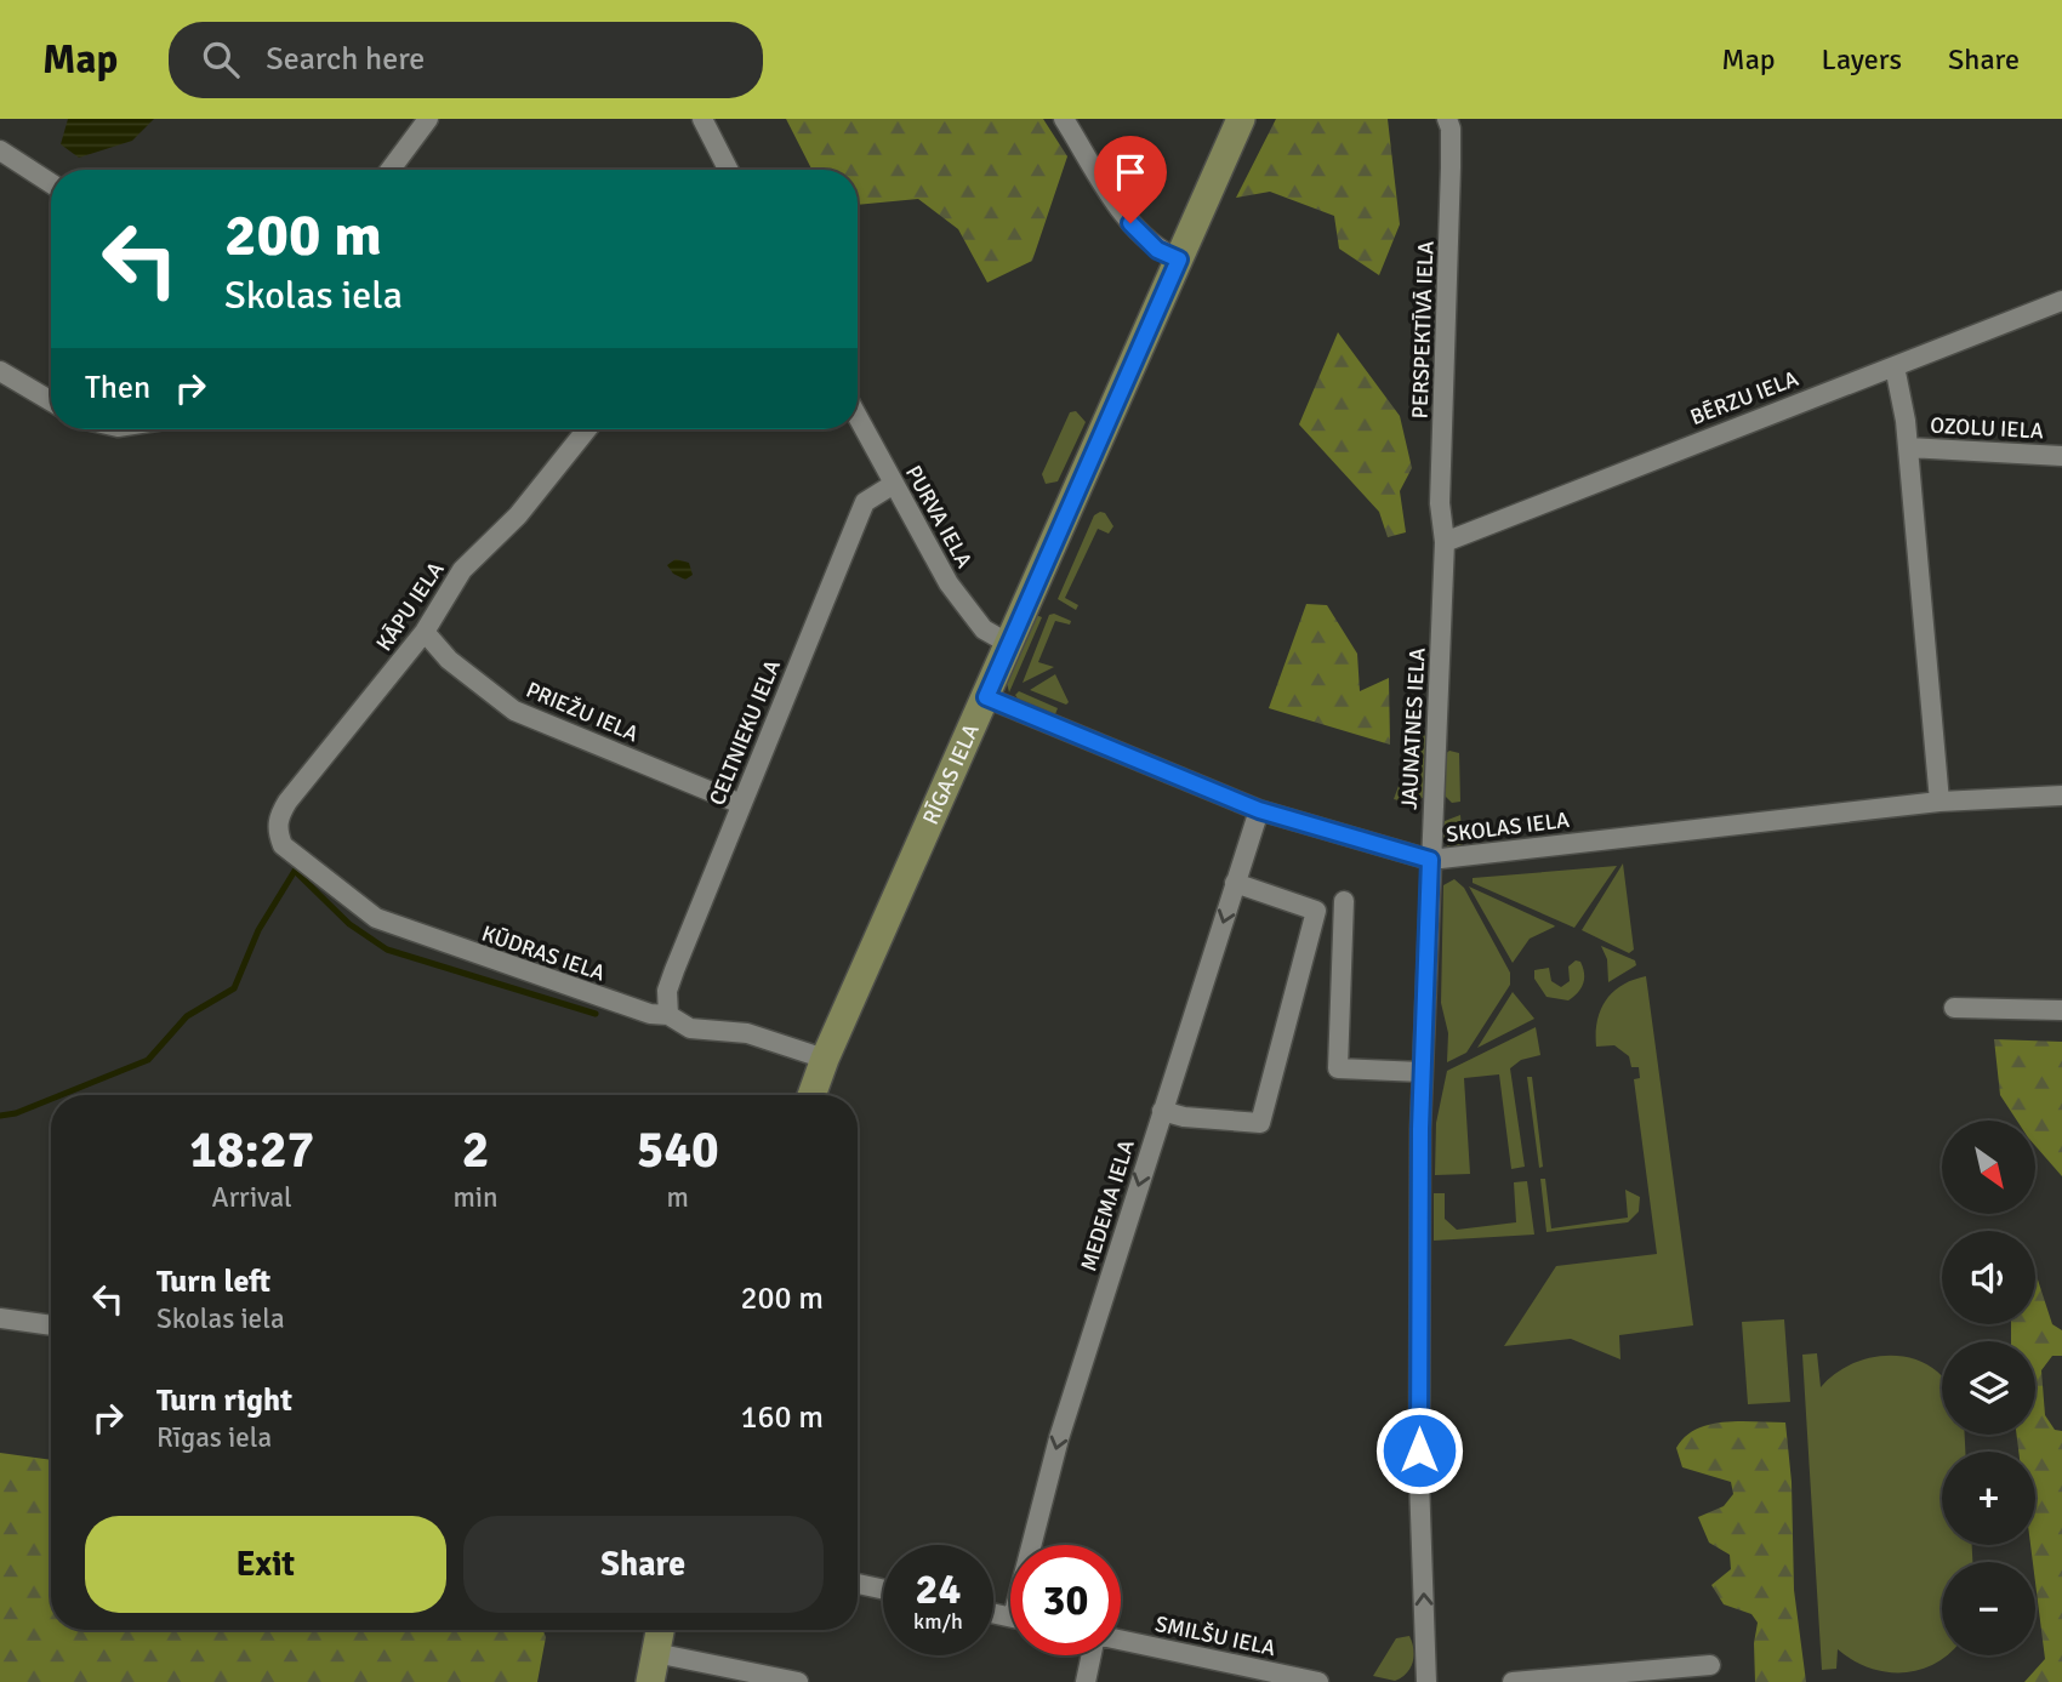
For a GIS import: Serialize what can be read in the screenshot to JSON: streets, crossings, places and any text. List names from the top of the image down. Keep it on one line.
{"streets":{"main road":["RĪGAS IELA"],"street":["PERSPEKTĪVĀ IELA","BĒRZU IELA","OZOLU IELA","PURVA IELA","KĀPU IELA","PRIEŽU IELA","JAUNATNES IELA","CELTNIEKU IELA","SKOLAS IELA","KŪDRAS IELA","MEDEMA IELA","SMILŠU IELA"]},"crossings":[["PERSPEKTĪVĀ IELA","BĒRZU IELA"],["PERSPEKTĪVĀ IELA","JAUNATNES IELA"],["BĒRZU IELA","JAUNATNES IELA"],["PURVA IELA","CELTNIEKU IELA"],["PURVA IELA","RĪGAS IELA"],["KĀPU IELA","PRIEŽU IELA"],["KĀPU IELA","KŪDRAS IELA"],["PRIEŽU IELA","CELTNIEKU IELA"],["JAUNATNES IELA","SKOLAS IELA"],["CELTNIEKU IELA","KŪDRAS IELA"],["RĪGAS IELA","SKOLAS IELA"],["RĪGAS IELA","KŪDRAS IELA"],["SKOLAS IELA","MEDEMA IELA"]],"one_way":["JAUNATNES IELA","MEDEMA IELA"],"north":"bottom right","page":{"header":"Map","search":"Search here","nav":["Map","Layers","Share"],"turn":["200 m","Skolas iela"],"then":"Then","eta":["18:27","Arrival","2","min","540","m"],"map_buttons":["+","−"],"list":[{"name":"Turn left","note":"Skolas iela","value":"200 m"},{"name":"Turn right","note":"Rīgas iela","value":"160 m"}],"buttons":["Exit","Share"],"speed":"24 km/h","limit":"30"}}
